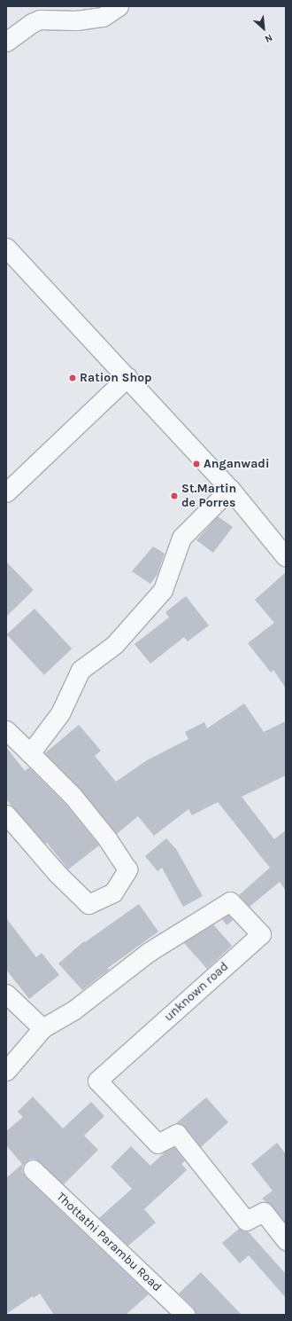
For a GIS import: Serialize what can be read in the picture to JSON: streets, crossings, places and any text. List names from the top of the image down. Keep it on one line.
{"streets":{"street":["unknown road","Thottathi Parambu Road"]},"places":["Ration Shop","Anganwadi","St.Martin de Porres"],"north":"bottom right"}
